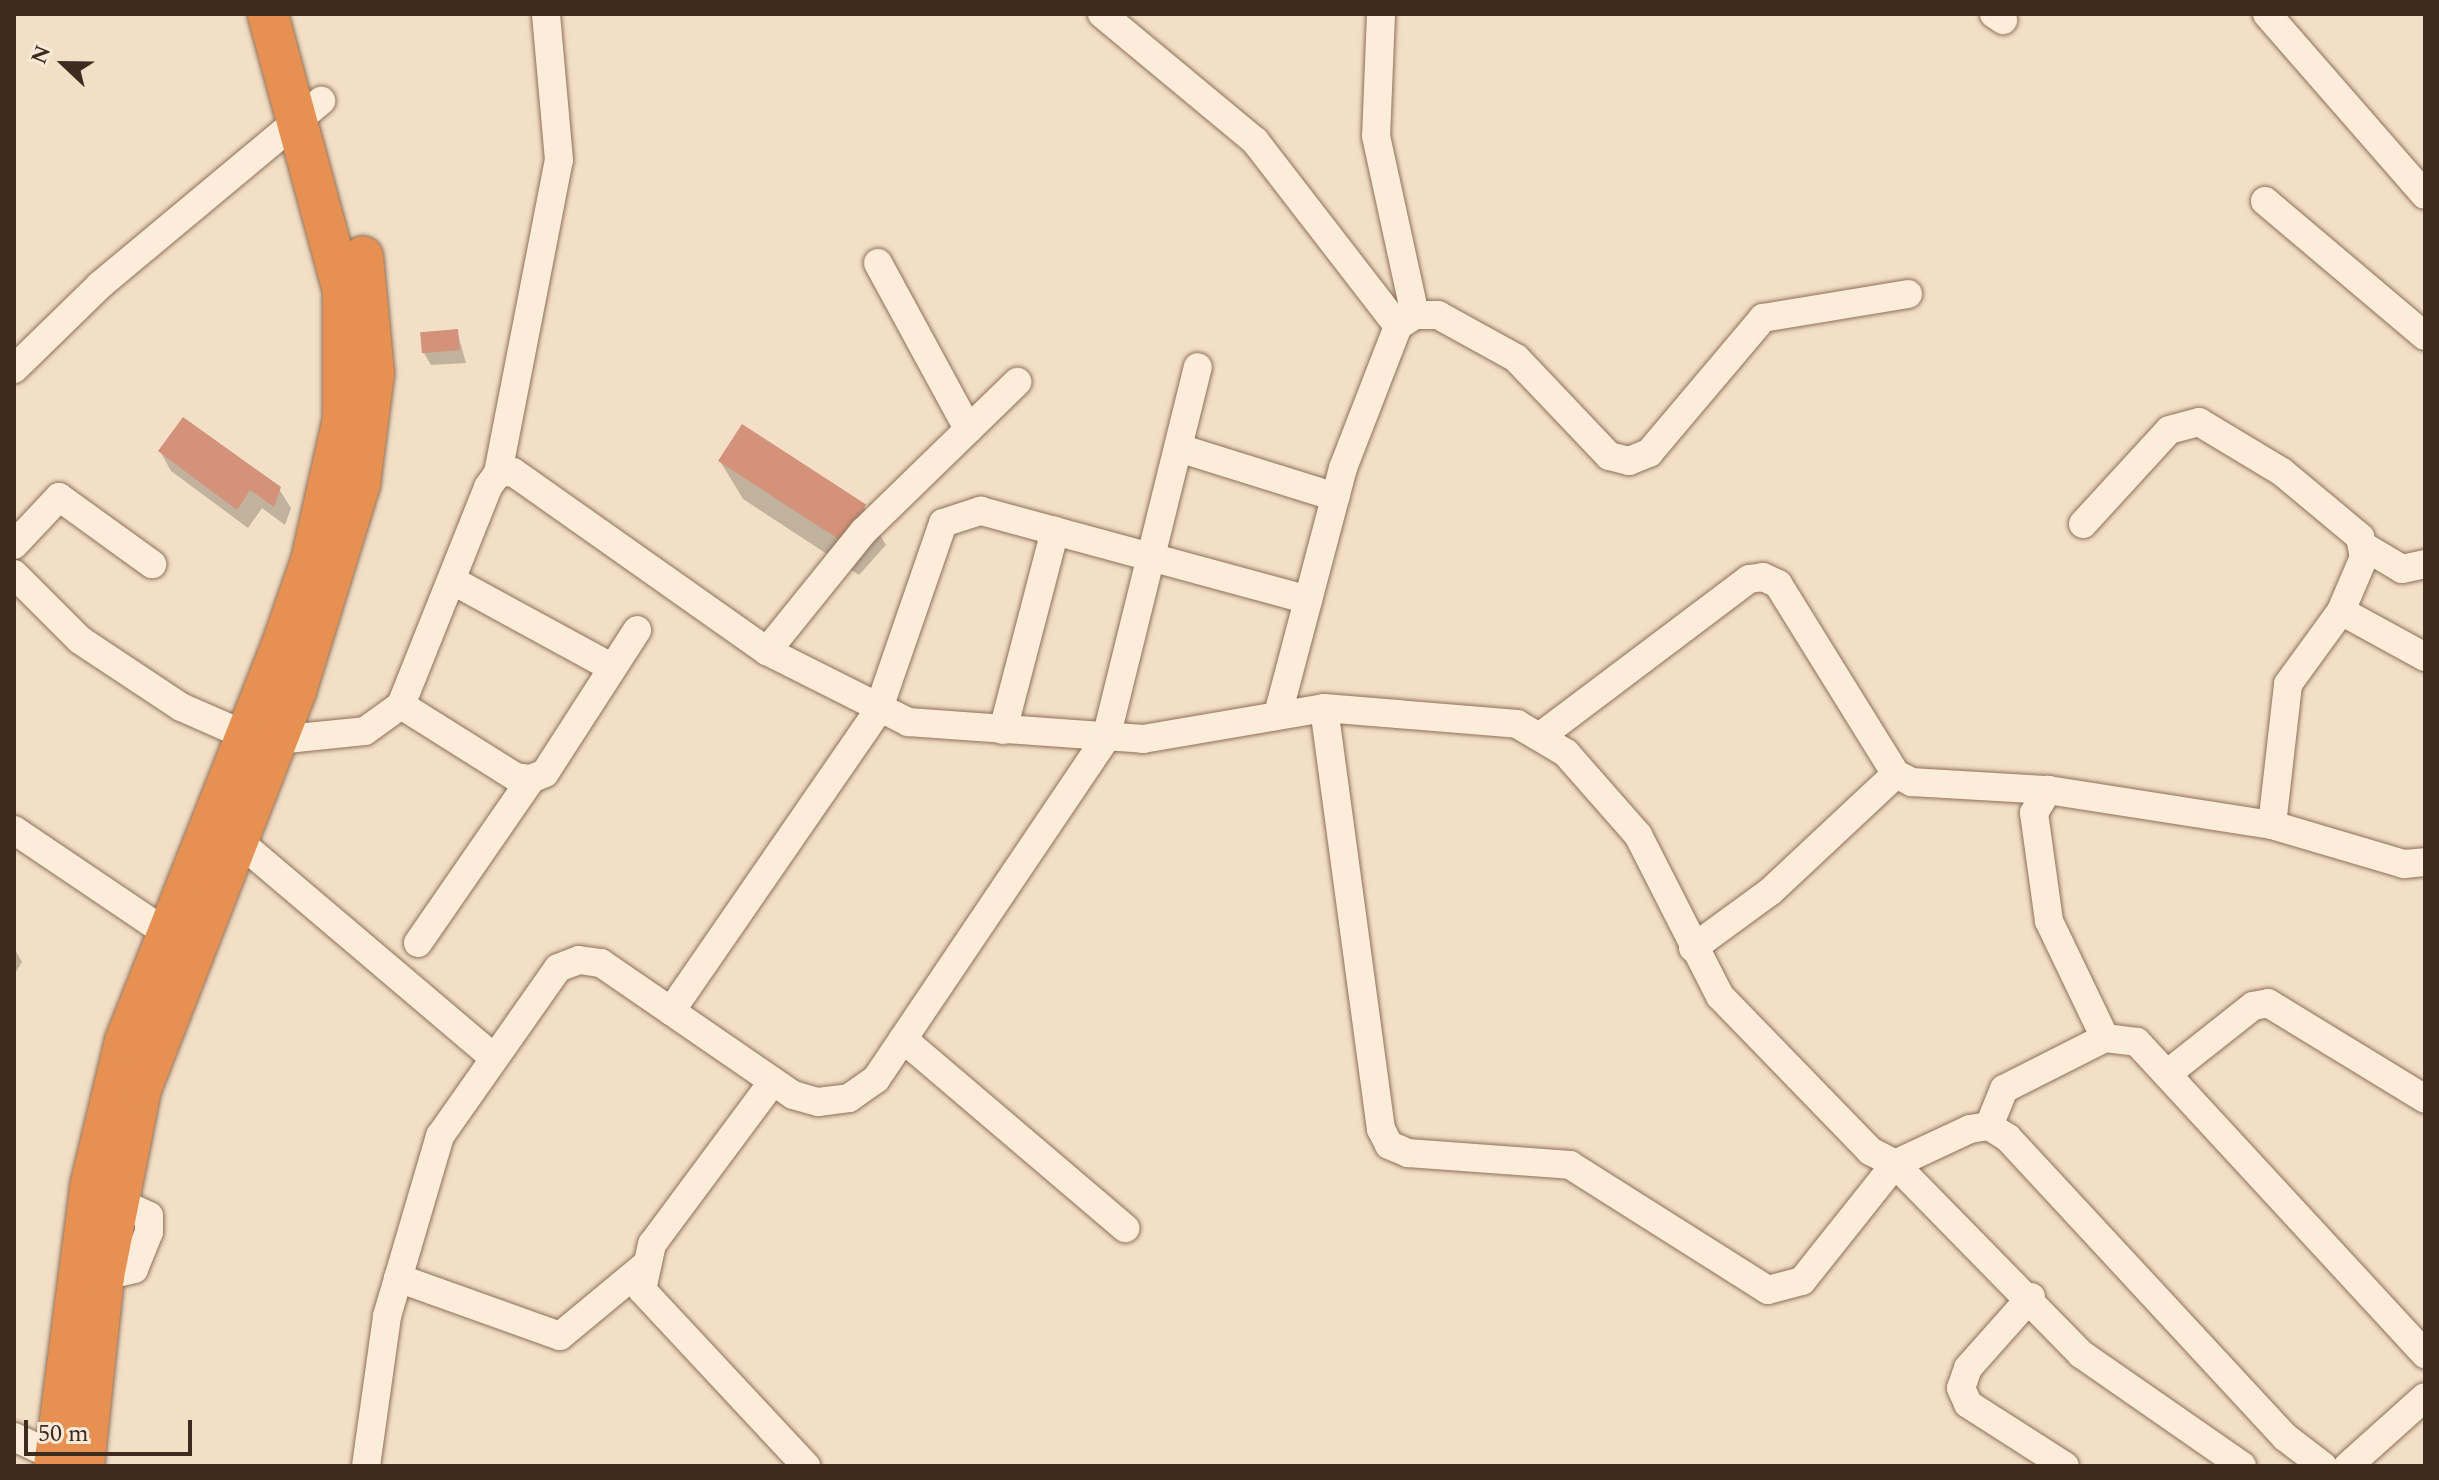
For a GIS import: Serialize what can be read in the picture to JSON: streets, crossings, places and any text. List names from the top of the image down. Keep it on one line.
{"scale_bar":"50 m","north":"left"}
